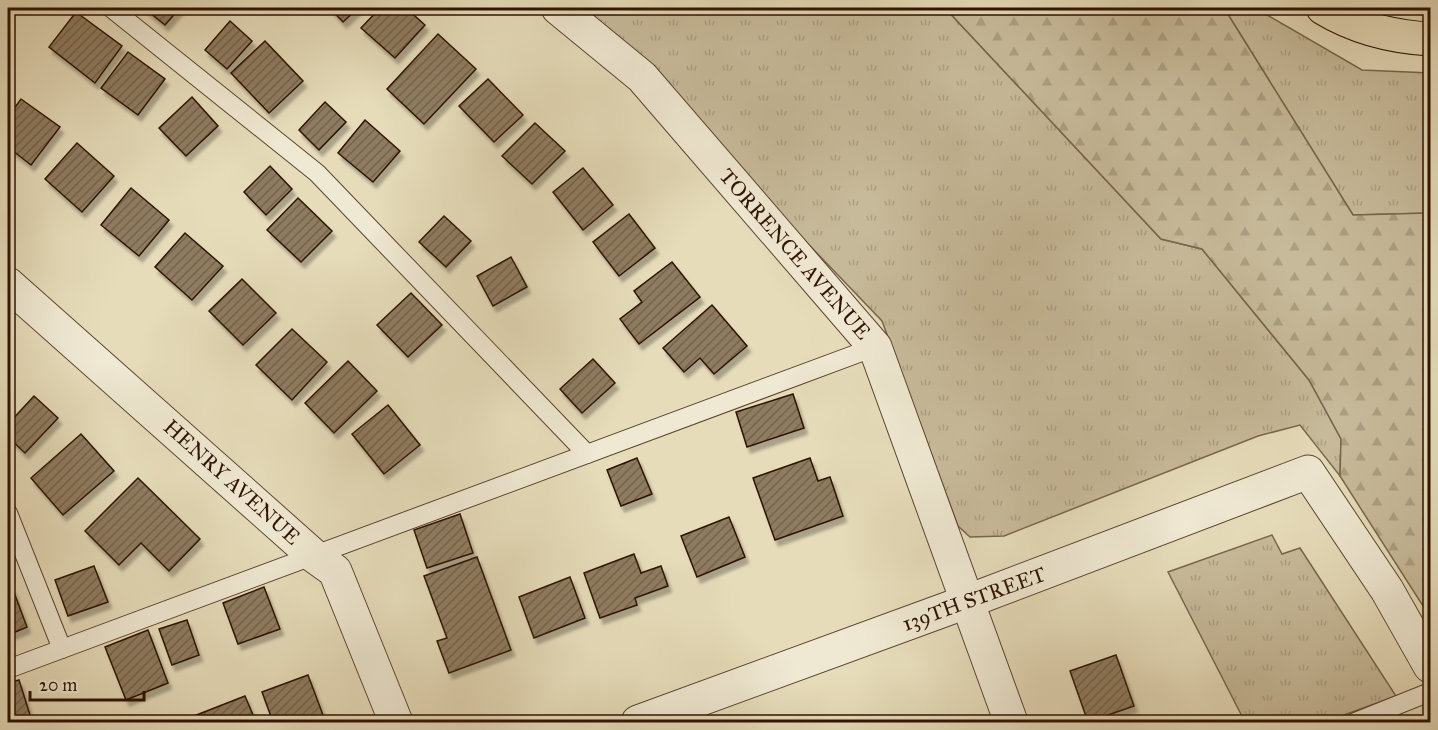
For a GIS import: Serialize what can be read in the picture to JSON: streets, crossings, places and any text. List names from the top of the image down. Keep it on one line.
{"streets":{"street":["TORRENCE AVENUE","HENRY AVENUE","139TH STREET"]},"crossings":[["TORRENCE AVENUE","139TH STREET"]],"scale_bar":"20 m"}
